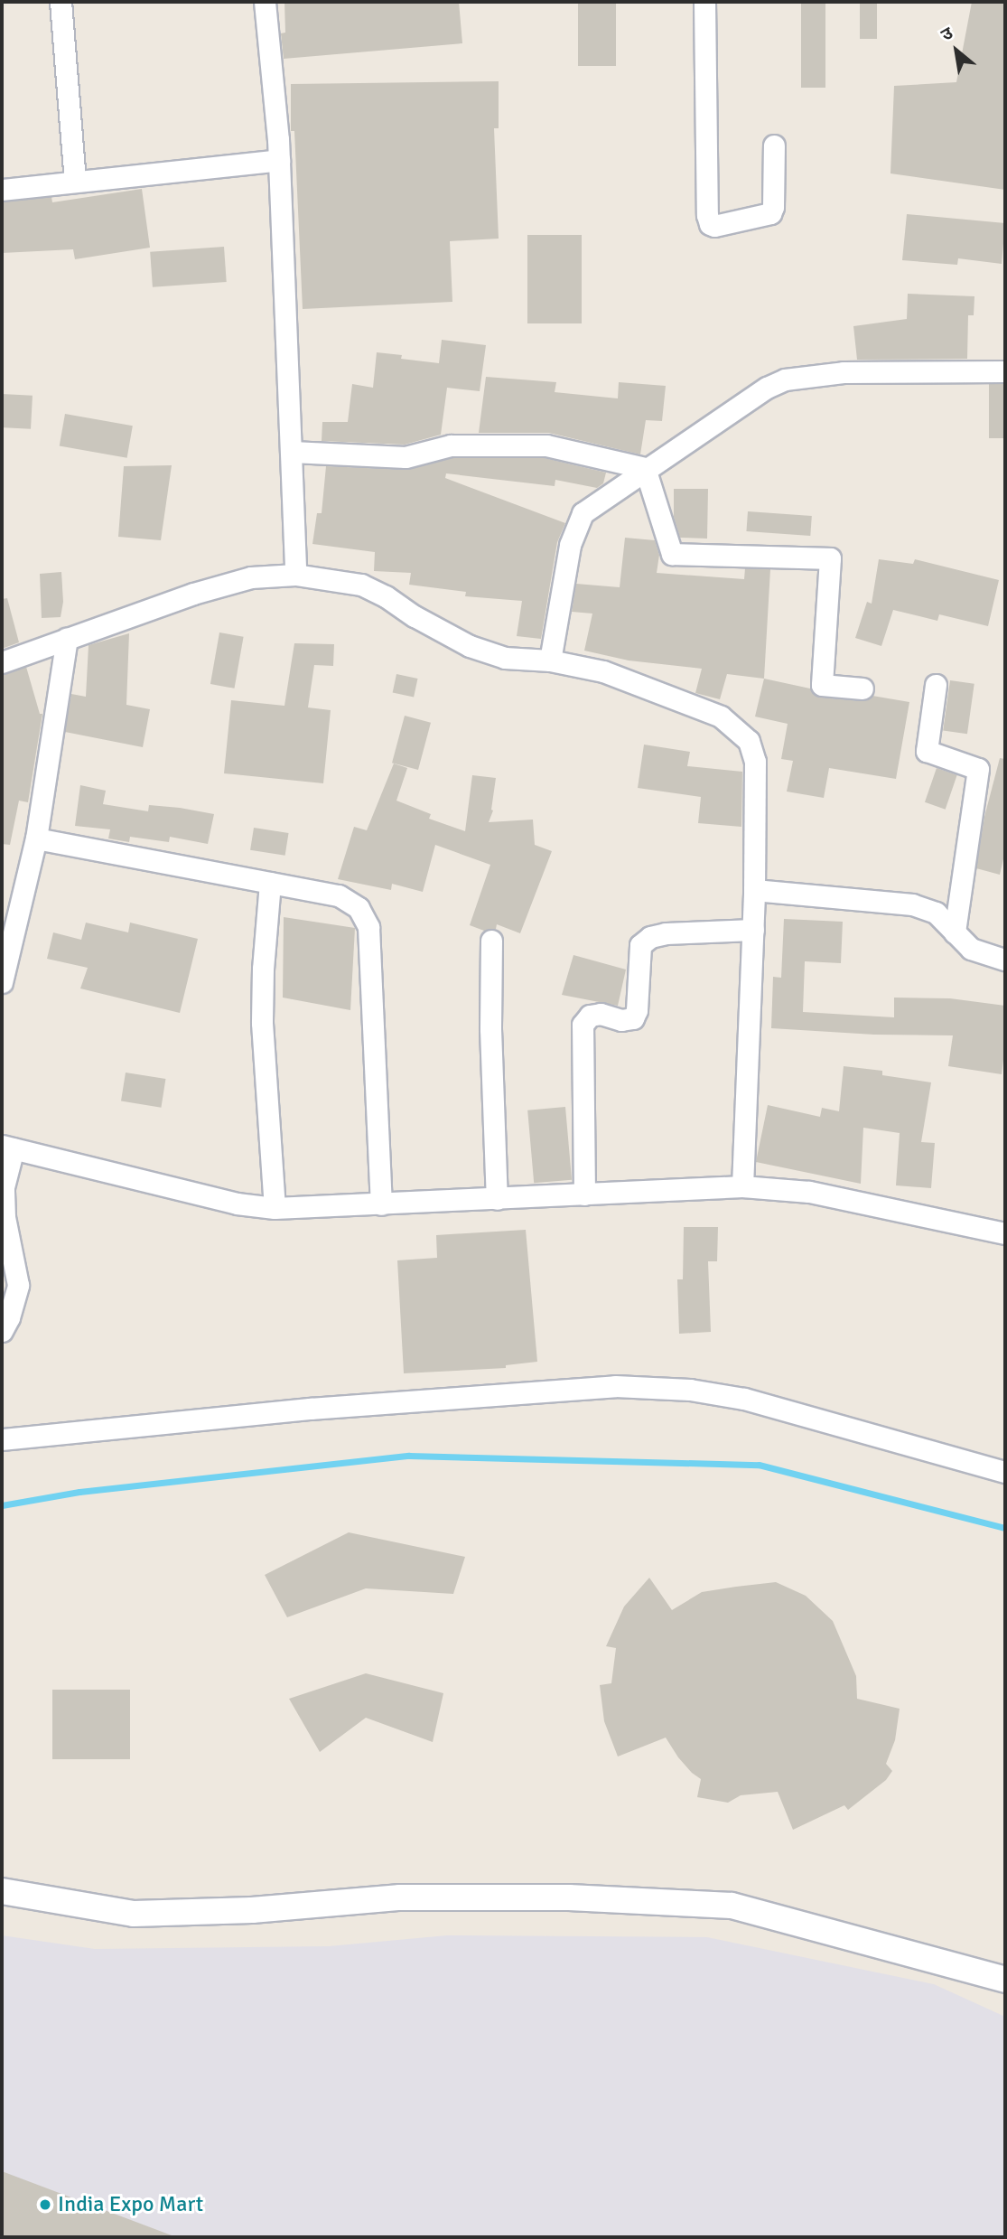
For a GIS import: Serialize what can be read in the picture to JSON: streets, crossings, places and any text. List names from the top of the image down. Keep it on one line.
{"places":["India Expo Mart"],"north":"top left"}
